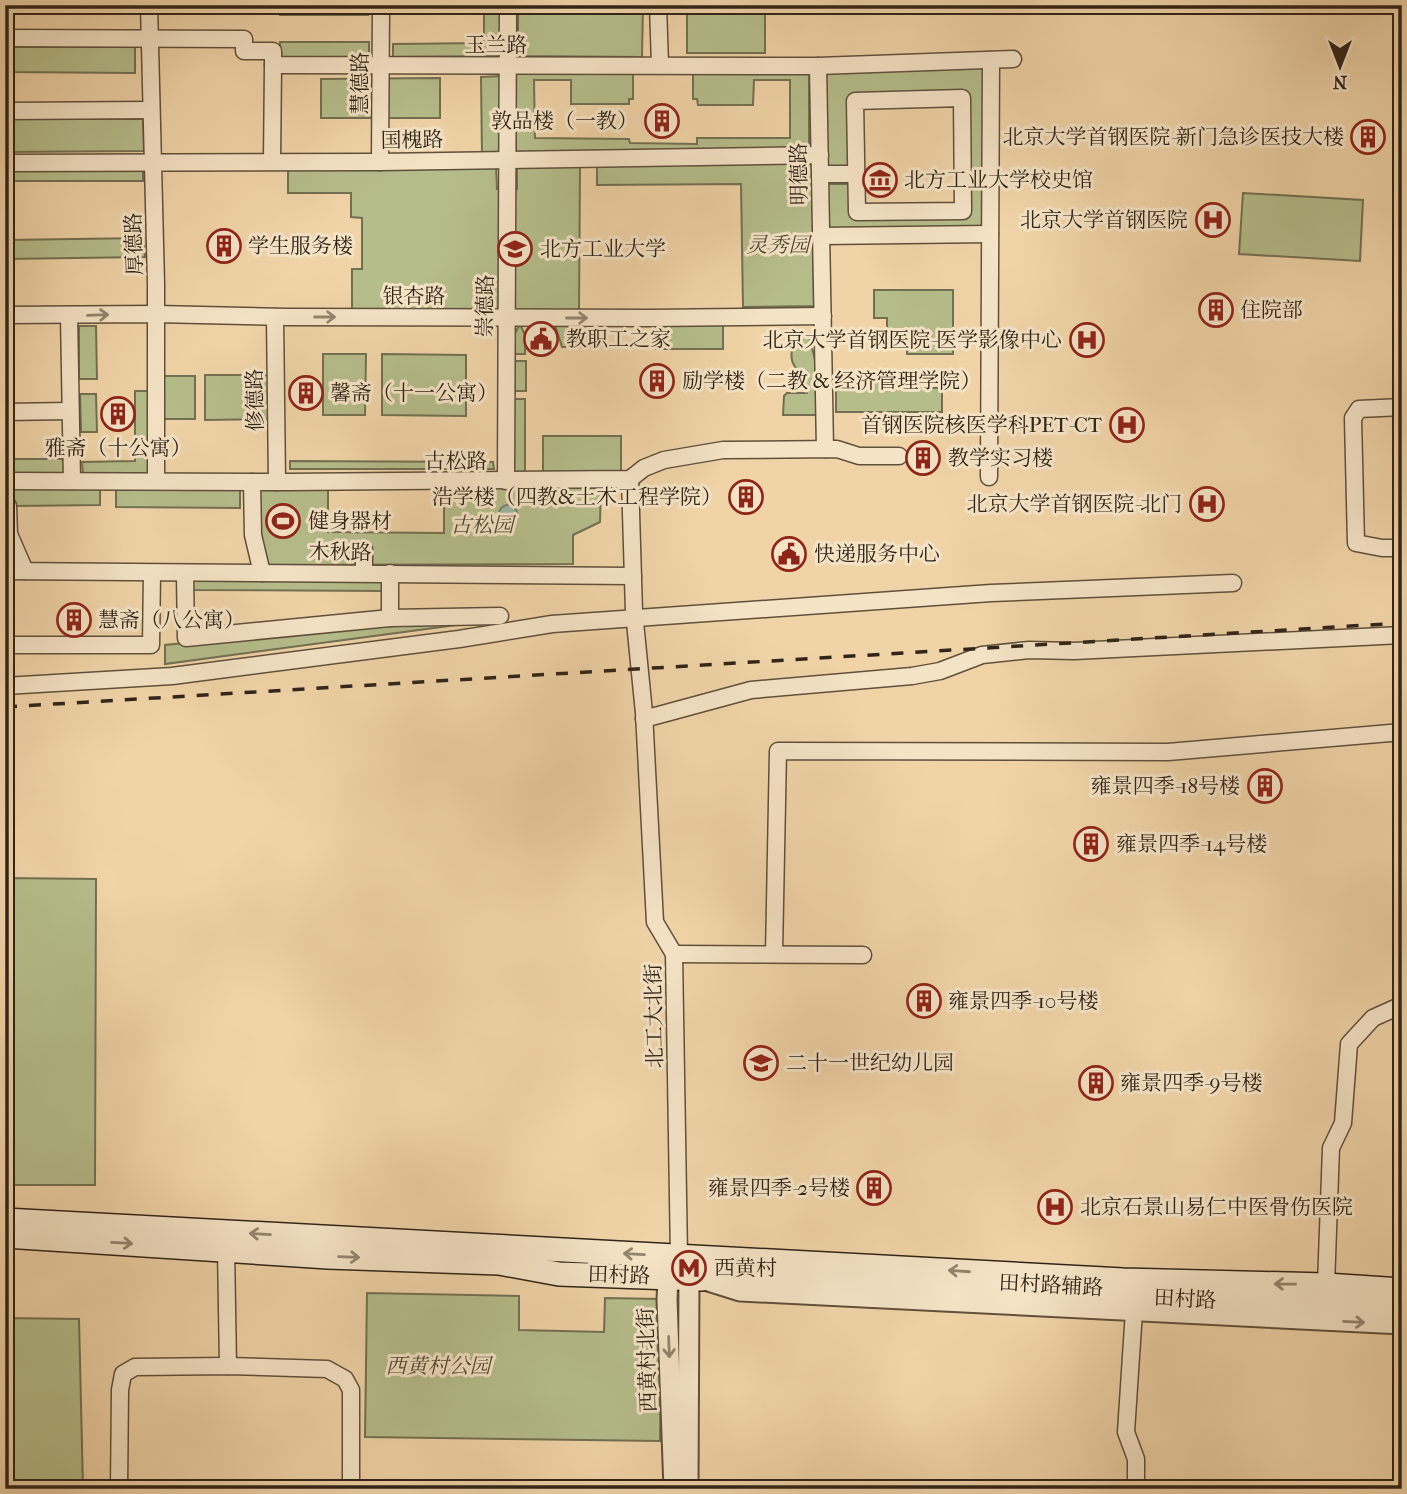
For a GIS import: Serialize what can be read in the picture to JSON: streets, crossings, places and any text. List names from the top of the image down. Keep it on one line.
{"streets":{"main road":["田村路"],"street":["玉兰路","慧德路","国槐路","明德路","厚德路","银杏路","崇德路","修德路","古松路","木秋路","北工大北街","田村路辅路","西黄村北街"]},"crossings":[["玉兰路","慧德路"],["玉兰路","明德路"],["玉兰路","崇德路"],["慧德路","国槐路"],["国槐路","明德路"],["国槐路","厚德路"],["国槐路","崇德路"],["明德路","银杏路"],["明德路","古松路"],["厚德路","银杏路"],["厚德路","古松路"],["银杏路","崇德路"],["银杏路","修德路"],["崇德路","古松路"],["修德路","古松路"],["古松路","北工大北街"],["木秋路","北工大北街"],["北工大北街","田村路"],["北工大北街","田村路辅路"],["北工大北街","西黄村北街"],["田村路","田村路辅路"],["田村路","西黄村北街"],["田村路辅路","西黄村北街"]],"one_way":["银杏路"],"parks":["灵秀园","古松园","西黄村公园"],"places":{"building":["敦品楼（一教）","北京大学首钢医院-新门急诊医技大楼","学生服务楼","住院部","励学楼（二教 & 经济管理学院）","馨斋（十一公寓）","雅斋（十公寓）","教学实习楼","浩学楼（四教&土木工程学院）","慧斋（八公寓）","雍景四季-18号楼","雍景四季-14号楼","雍景四季-10号楼","雍景四季-9号楼","雍景四季-2号楼"],"museum":["北方工业大学校史馆"],"hospital":["北京大学首钢医院","北京大学首钢医院-医学影像中心","首钢医院核医学科PET-CT","北京大学首钢医院-北门","北京石景山易仁中医骨伤医院"],"school or university":["北方工业大学","二十一世纪幼儿园"],"public building":["教职工之家","快递服务中心"],"sports":["健身器材"],"metro station":["西黄村"]},"north":"bottom"}
